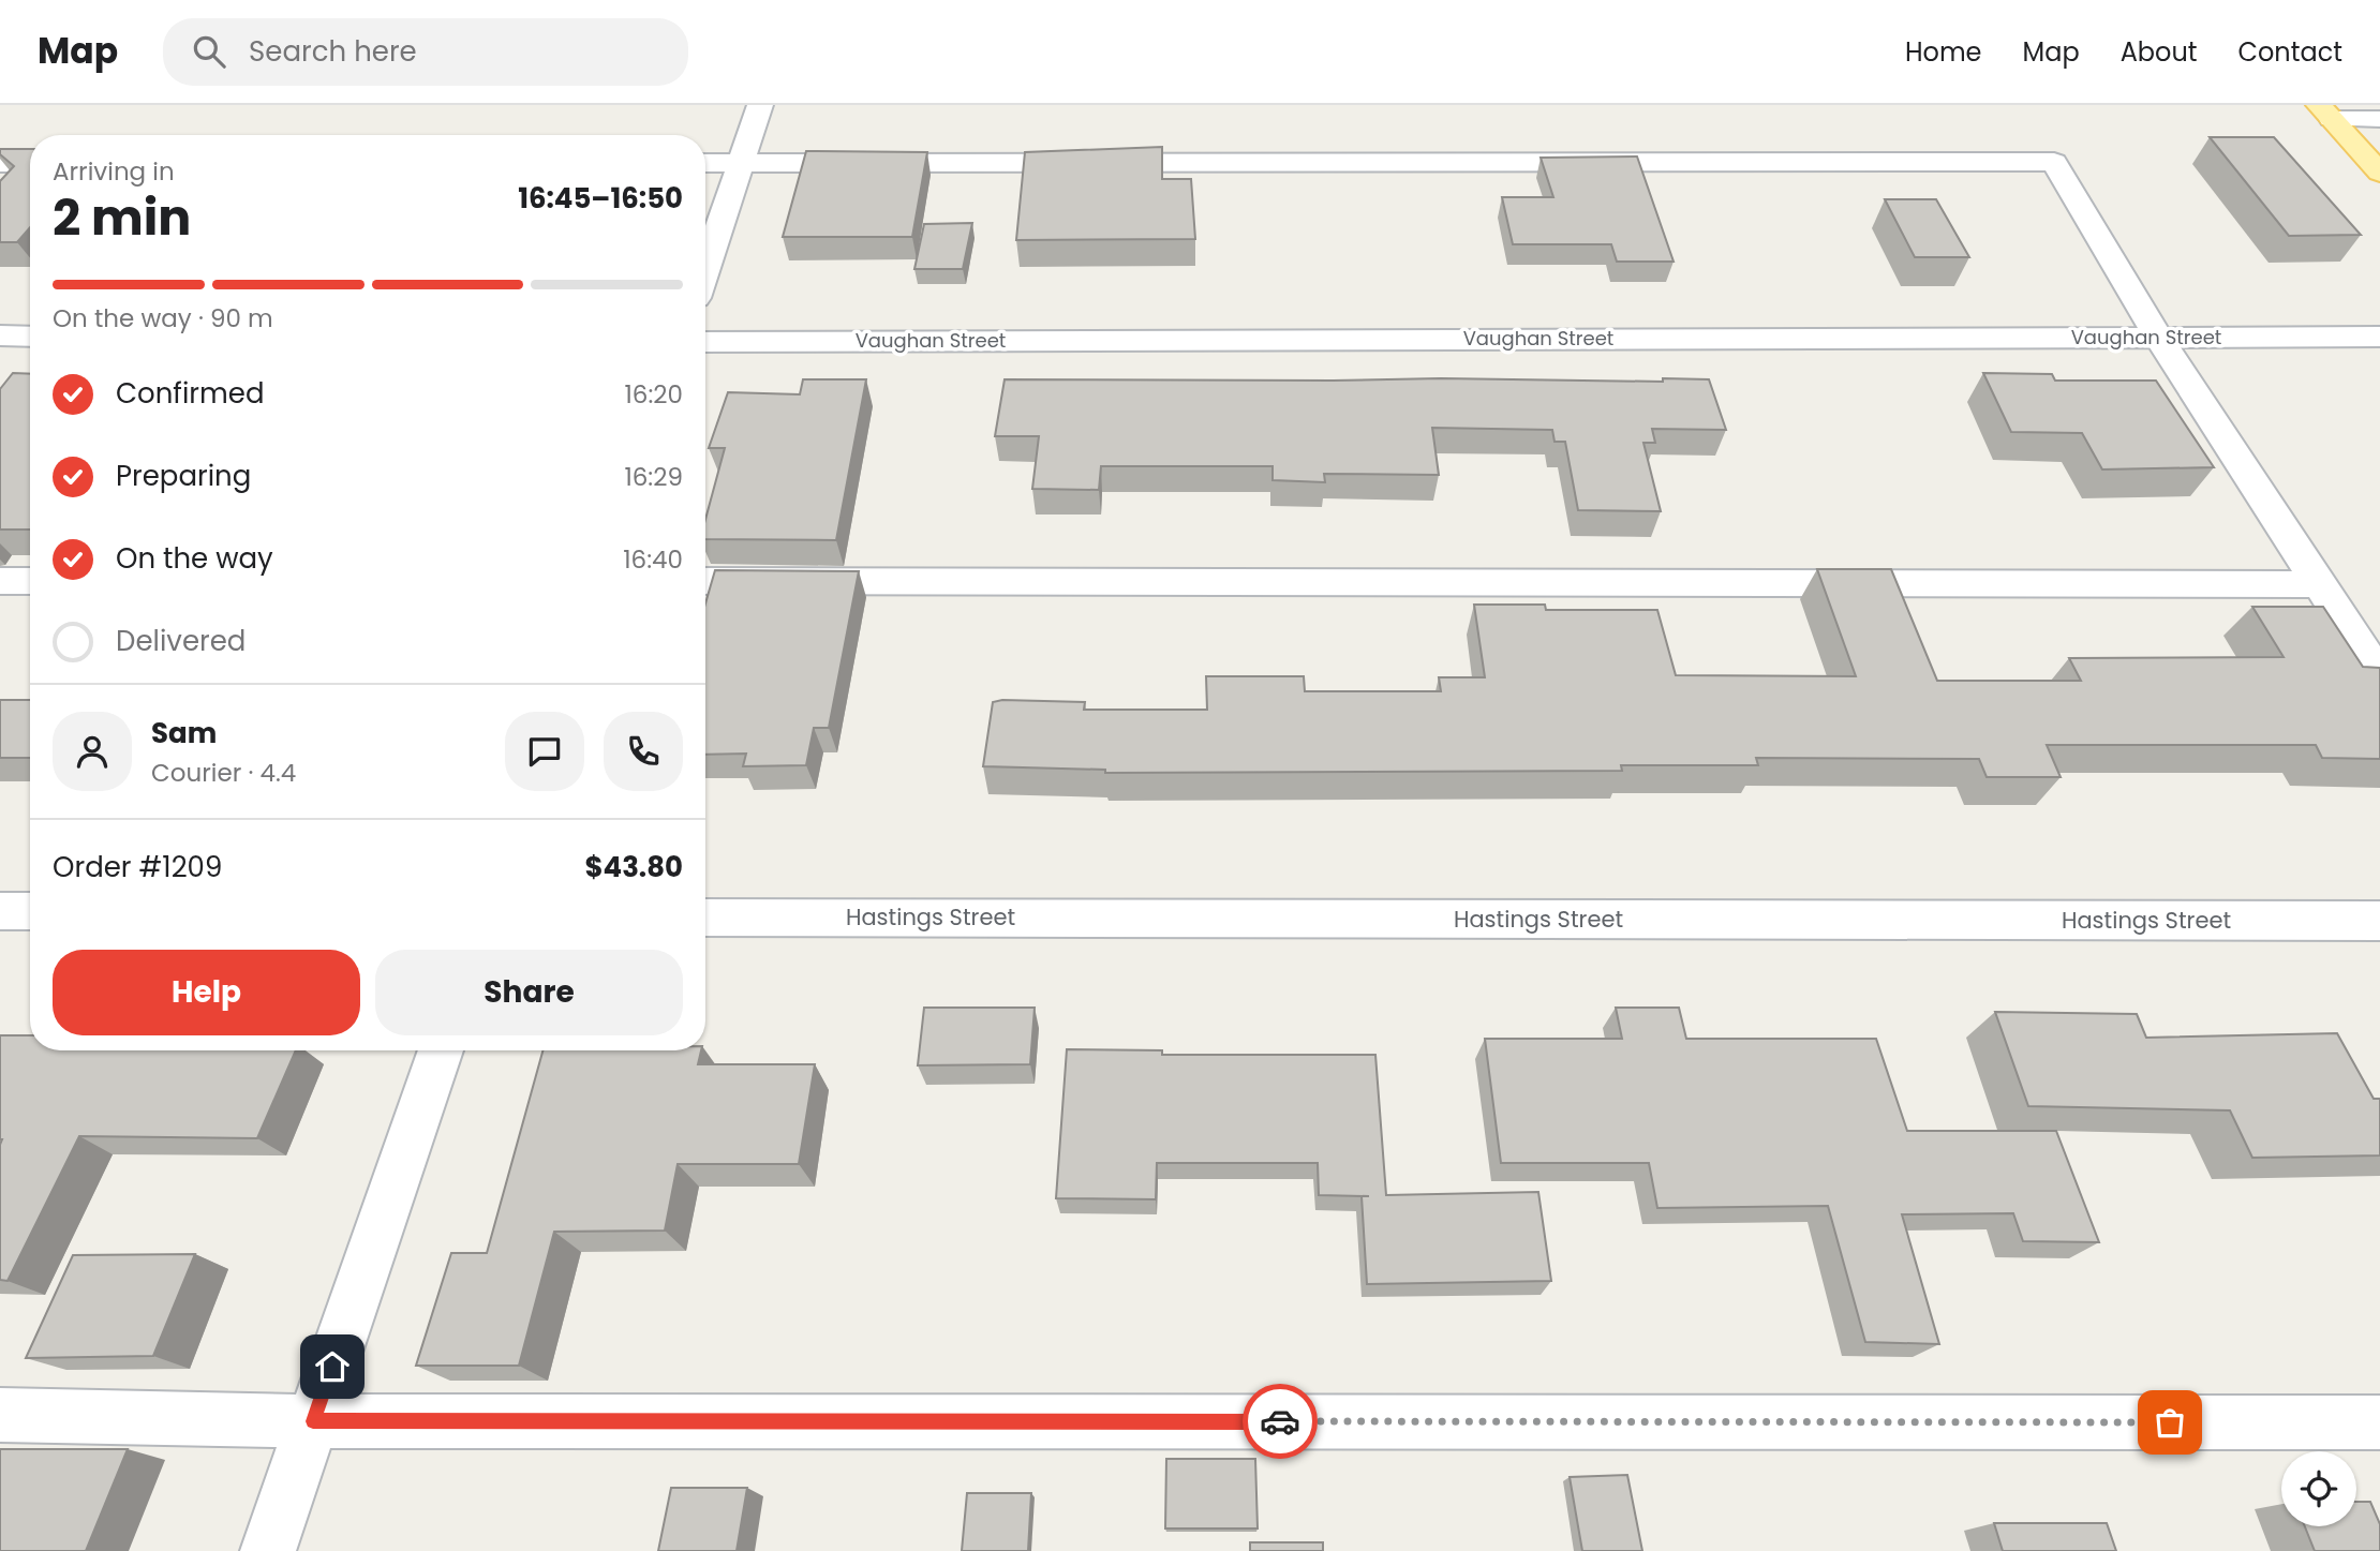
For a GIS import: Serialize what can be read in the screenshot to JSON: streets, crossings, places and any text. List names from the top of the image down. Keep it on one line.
{"streets":{"street":["Vaughan Street","Hastings Street"]},"page":{"header":"Map","search":"Search here","nav":["Home","Map","About","Contact"],"heading":["2 min","Arriving in","16:45–16:50"],"panel":["Sam","Courier · 4.4","Order #1209","$43.80"],"bar":"On the way · 90 m","list":[["Confirmed","16:20"],["Preparing","16:29"],["On the way","16:40"],"Delivered"],"buttons":["Help","Share"]}}
